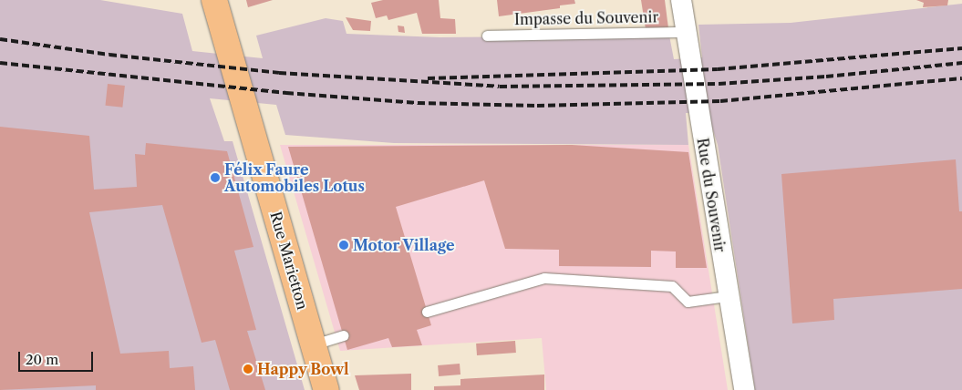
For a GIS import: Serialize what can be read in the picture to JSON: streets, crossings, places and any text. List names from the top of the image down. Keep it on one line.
{"streets":{"main road":["Rue Marietton"],"street":["Rue du Souvenir"],"lane":["Impasse du Souvenir"]},"crossings":[["Impasse du Souvenir","Rue du Souvenir"]],"places":["Félix Faure Automobiles Lotus","Motor Village","Happy Bowl"],"scale_bar":"20 m"}
